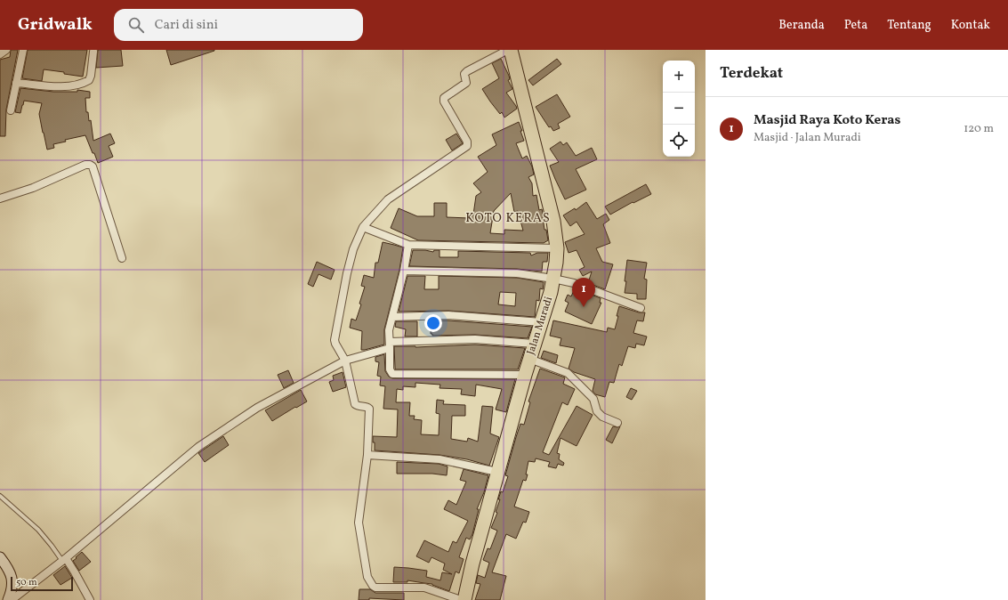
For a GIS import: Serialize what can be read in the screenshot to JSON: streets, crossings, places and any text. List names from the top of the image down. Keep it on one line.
{"streets":{"highway":["Jalan Muradi"]},"districts":["KOTO KERAS"],"scale_bar":"50 m","page":{"header":"Gridwalk","search":"Cari di sini","nav":["Beranda","Peta","Tentang","Kontak"],"heading":"Terdekat","map_buttons":["+","−"],"list":[{"mark":"1","name":"Masjid Raya Koto Keras","note":"Masjid · Jalan Muradi","value":"120 m"}],"pins":"1","scale":"50 m"}}
